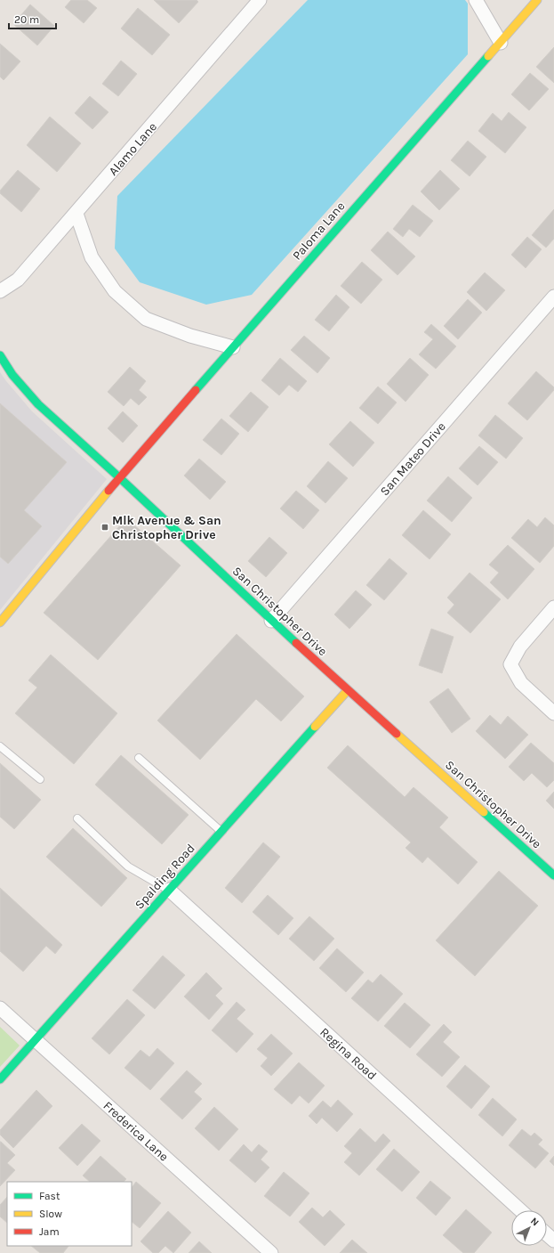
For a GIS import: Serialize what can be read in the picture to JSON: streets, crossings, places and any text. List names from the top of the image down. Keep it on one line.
{"streets":{"street":["Alamo Lane","Paloma Lane","San Mateo Drive","San Christopher Drive","Spalding Road","Regina Road","Frederica Lane"]},"crossings":[["Paloma Lane","San Christopher Drive"],["San Mateo Drive","San Christopher Drive"],["San Christopher Drive","Spalding Road"],["Spalding Road","Regina Road"],["Spalding Road","Frederica Lane"]],"places":{"transit":["Mlk Avenue & San Christopher Drive"]},"legend":["Fast","Slow","Jam"],"scale_bar":"20 m","north":"top right"}
